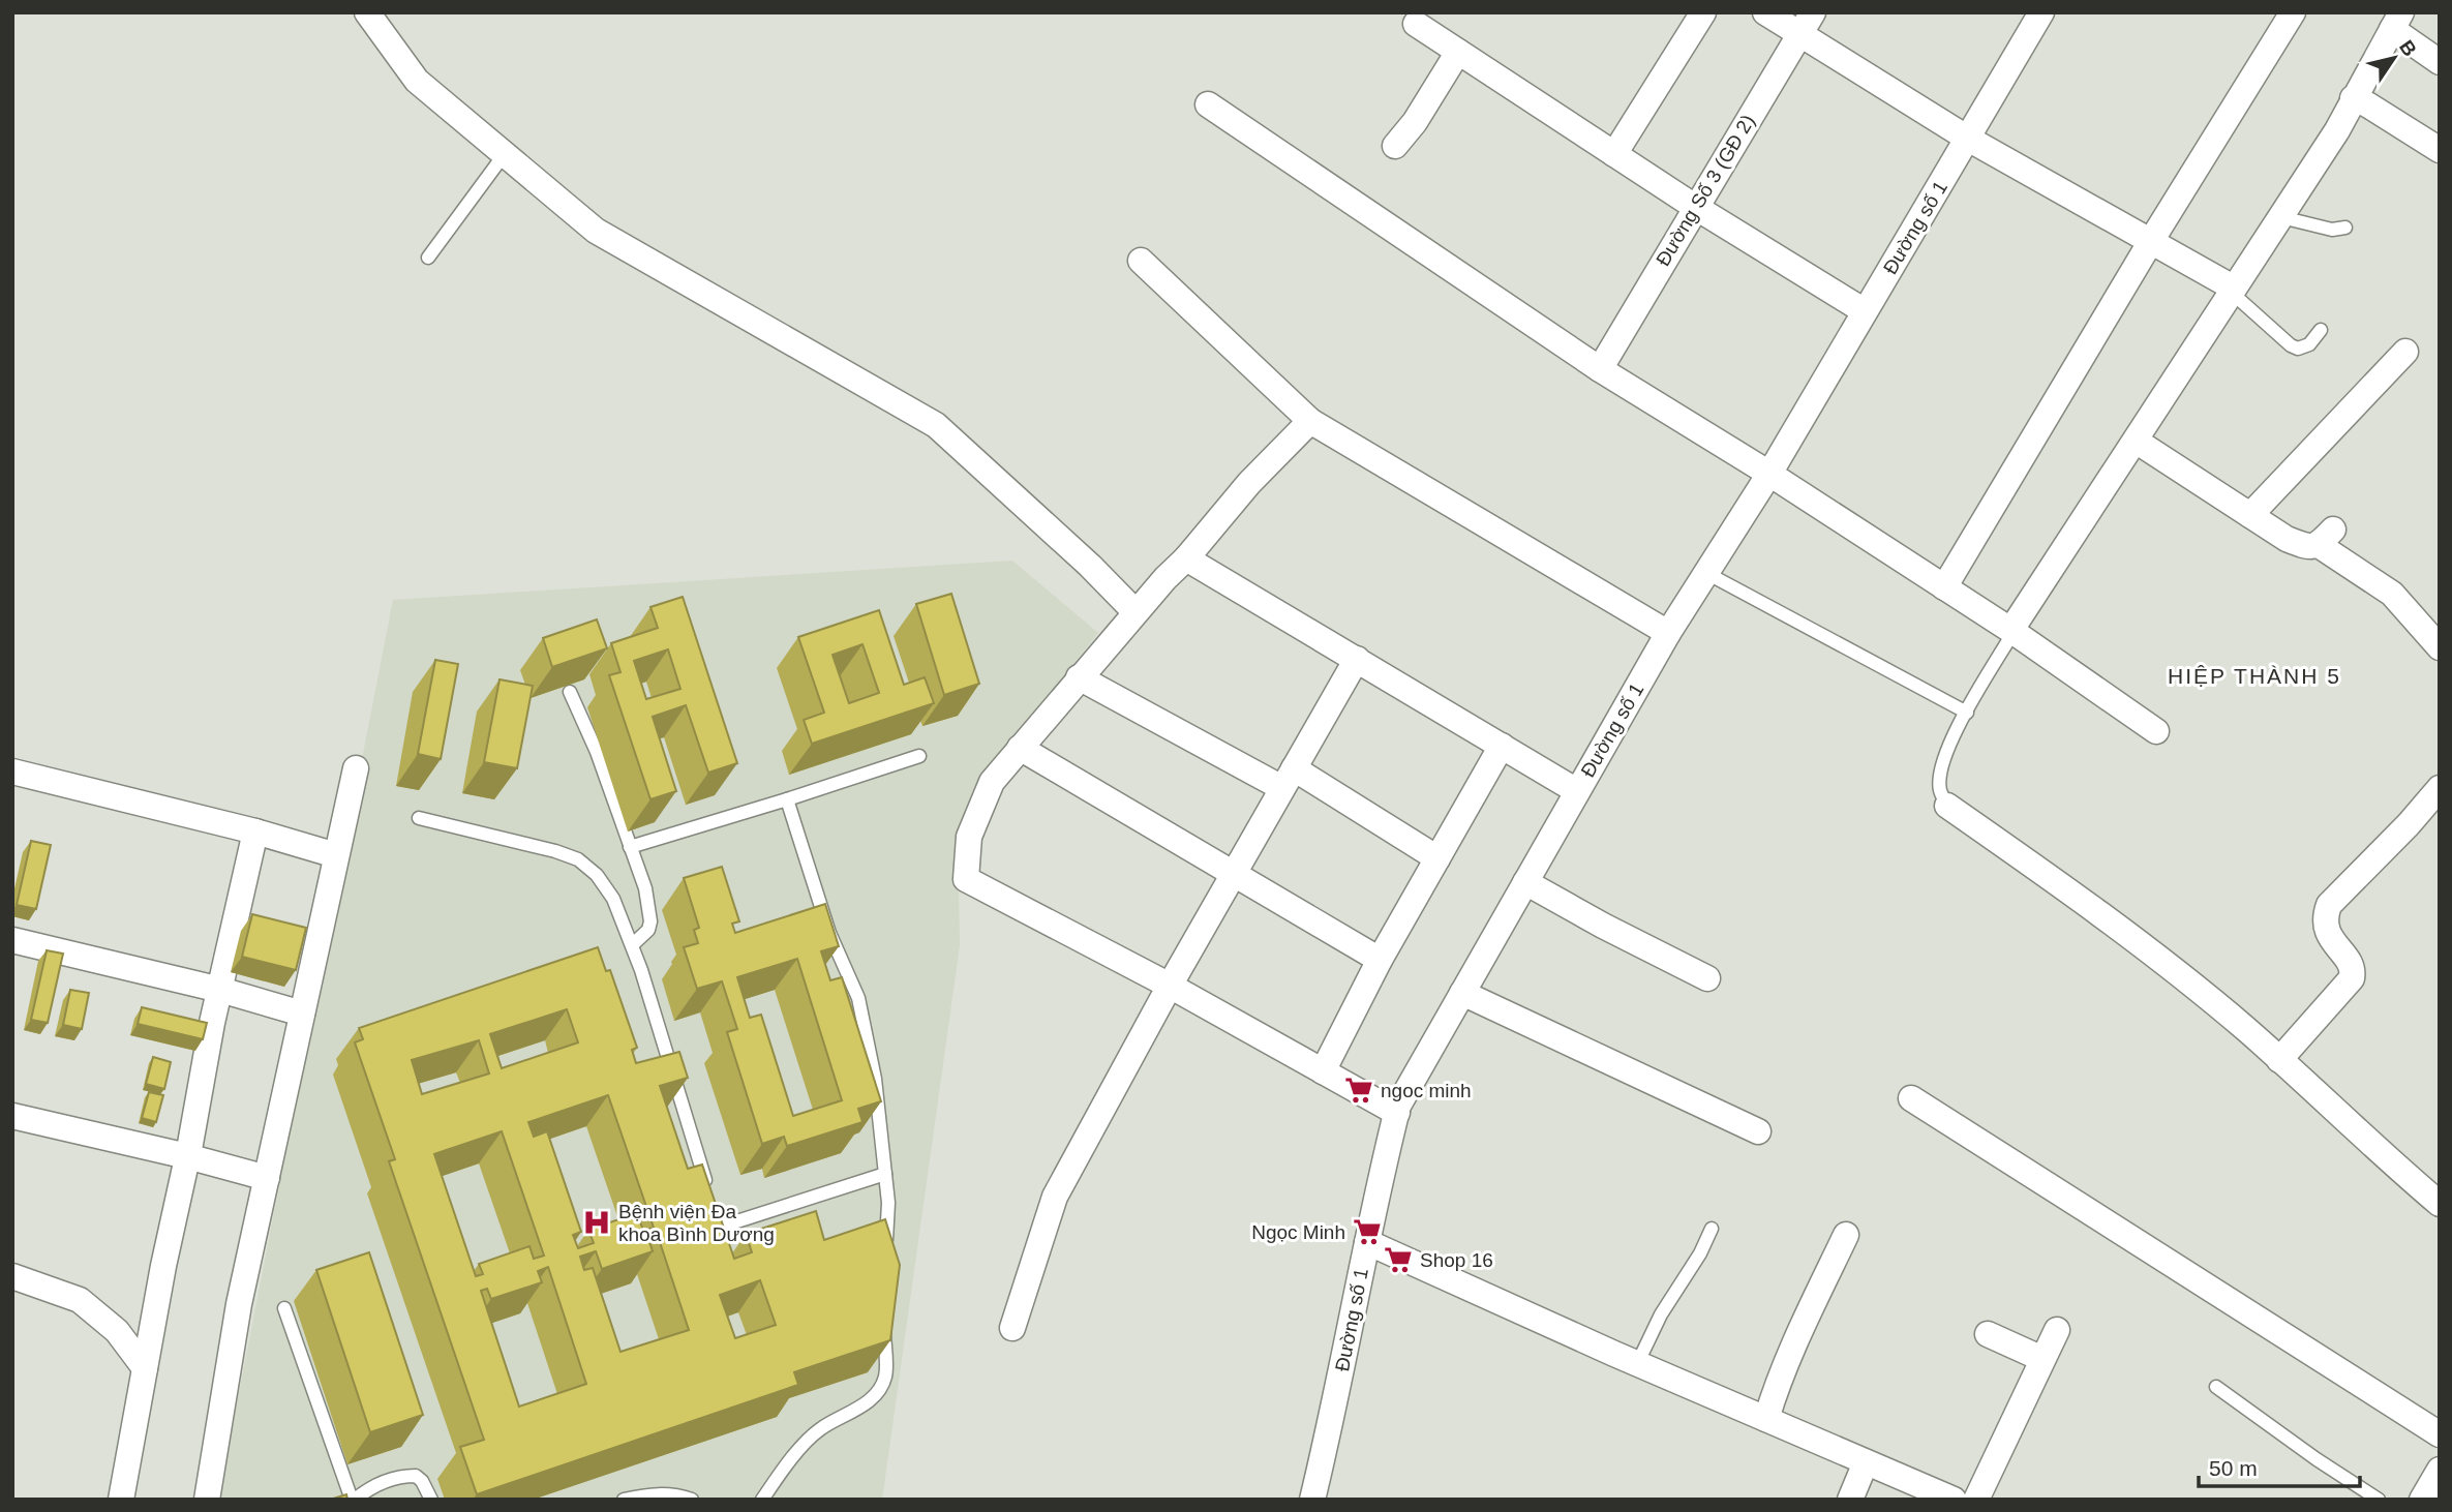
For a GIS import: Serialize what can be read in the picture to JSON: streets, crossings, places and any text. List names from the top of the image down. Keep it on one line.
{"streets":{"street":["Đường Số 3 (GĐ 2)","Đường số 1"]},"districts":["HIỆP THÀNH 5"],"places":{"supermarket":["ngoc minh","Ngọc Minh","Shop 16"],"hospital":["Bệnh viện Đa khoa Bình Dương"]},"scale_bar":"50 m","north":"top right"}
